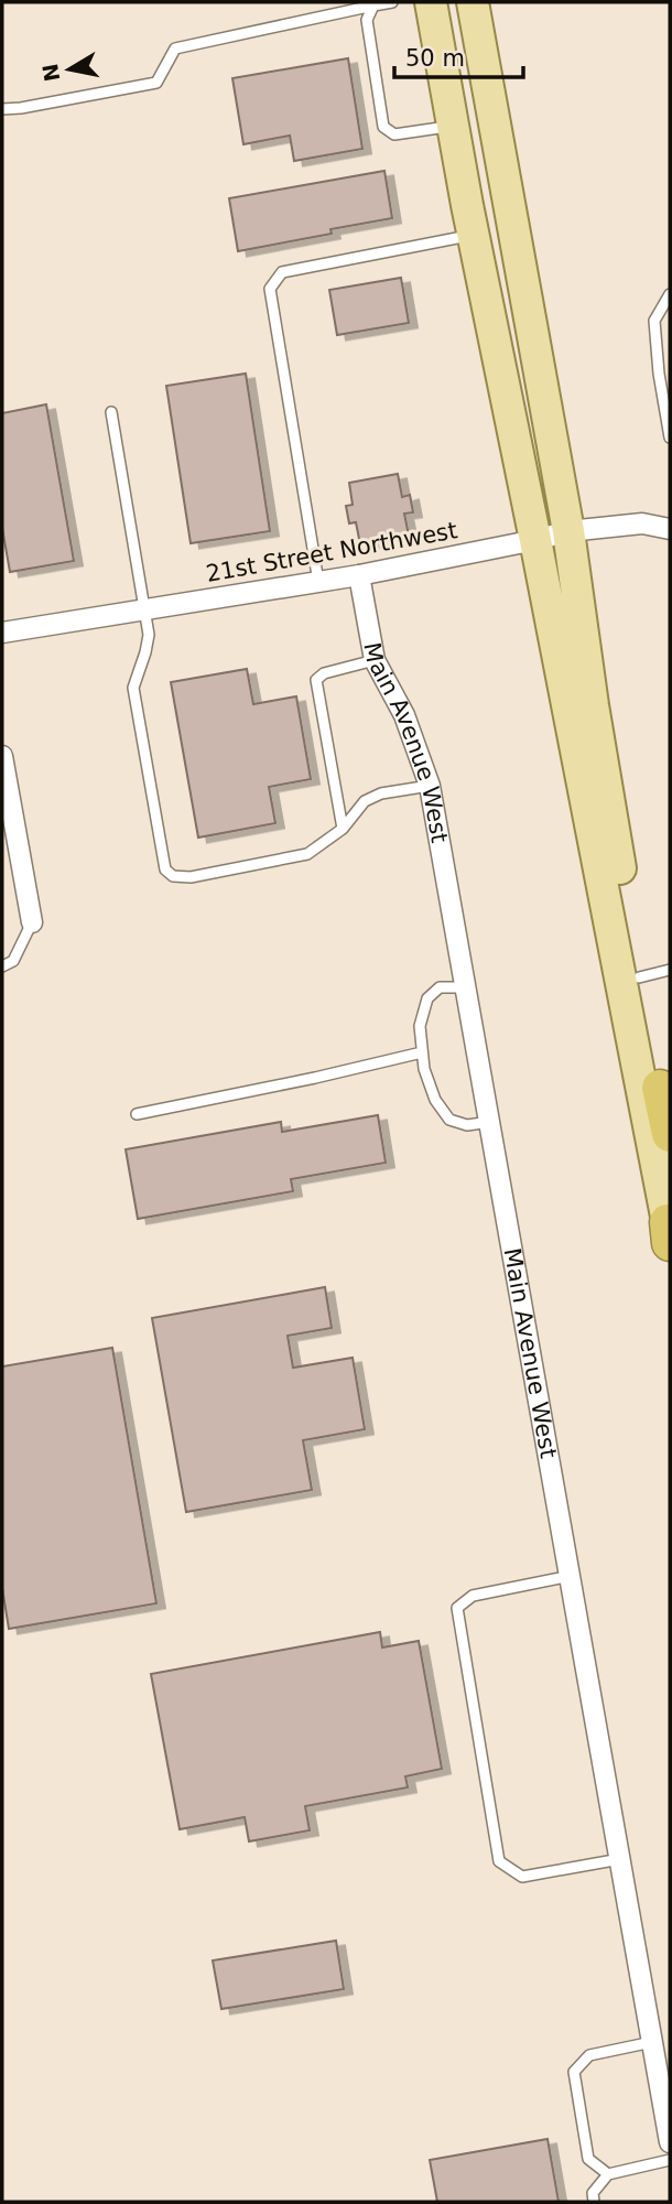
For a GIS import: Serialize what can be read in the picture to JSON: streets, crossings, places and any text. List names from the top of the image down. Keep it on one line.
{"streets":{"street":["21st Street Northwest","Main Avenue West"]},"crossings":[["21st Street Northwest","Main Avenue West"]],"scale_bar":"50 m","north":"left"}
